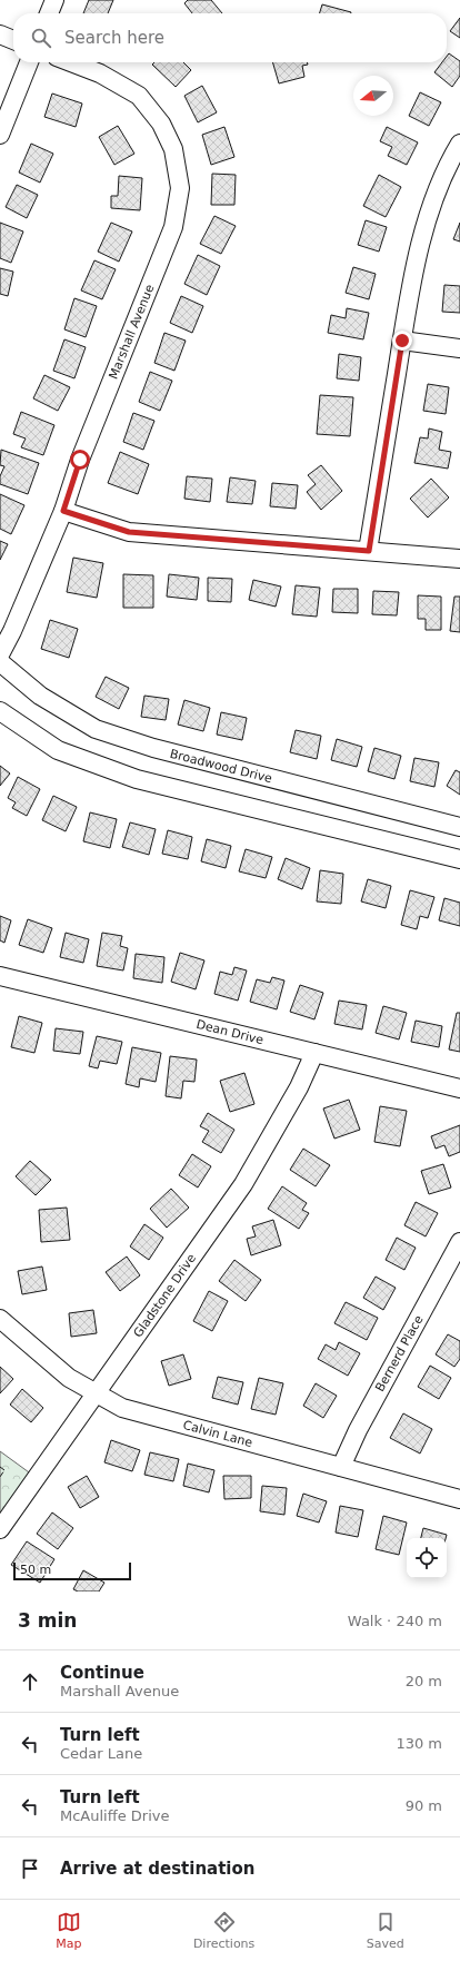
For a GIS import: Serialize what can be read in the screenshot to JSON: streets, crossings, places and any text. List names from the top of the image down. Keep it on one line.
{"streets":{"street":["Marshall Avenue","Broadwood Drive","Dean Drive","Gladstone Drive","Bernerd Place","Calvin Lane"]},"crossings":[["Dean Drive","Gladstone Drive"],["Gladstone Drive","Calvin Lane"],["Bernerd Place","Calvin Lane"]],"scale_bar":"50 m","north":"left","page":{"search":"Search here","scale":"50 m","heading":["3 min","Walk · 240 m"],"list":[["Continue","Marshall Avenue","20 m"],["Turn left","Cedar Lane","130 m"],["Turn left","McAuliffe Drive","90 m"],"Arrive at destination"],"nav":["Map","Directions","Saved"]}}
